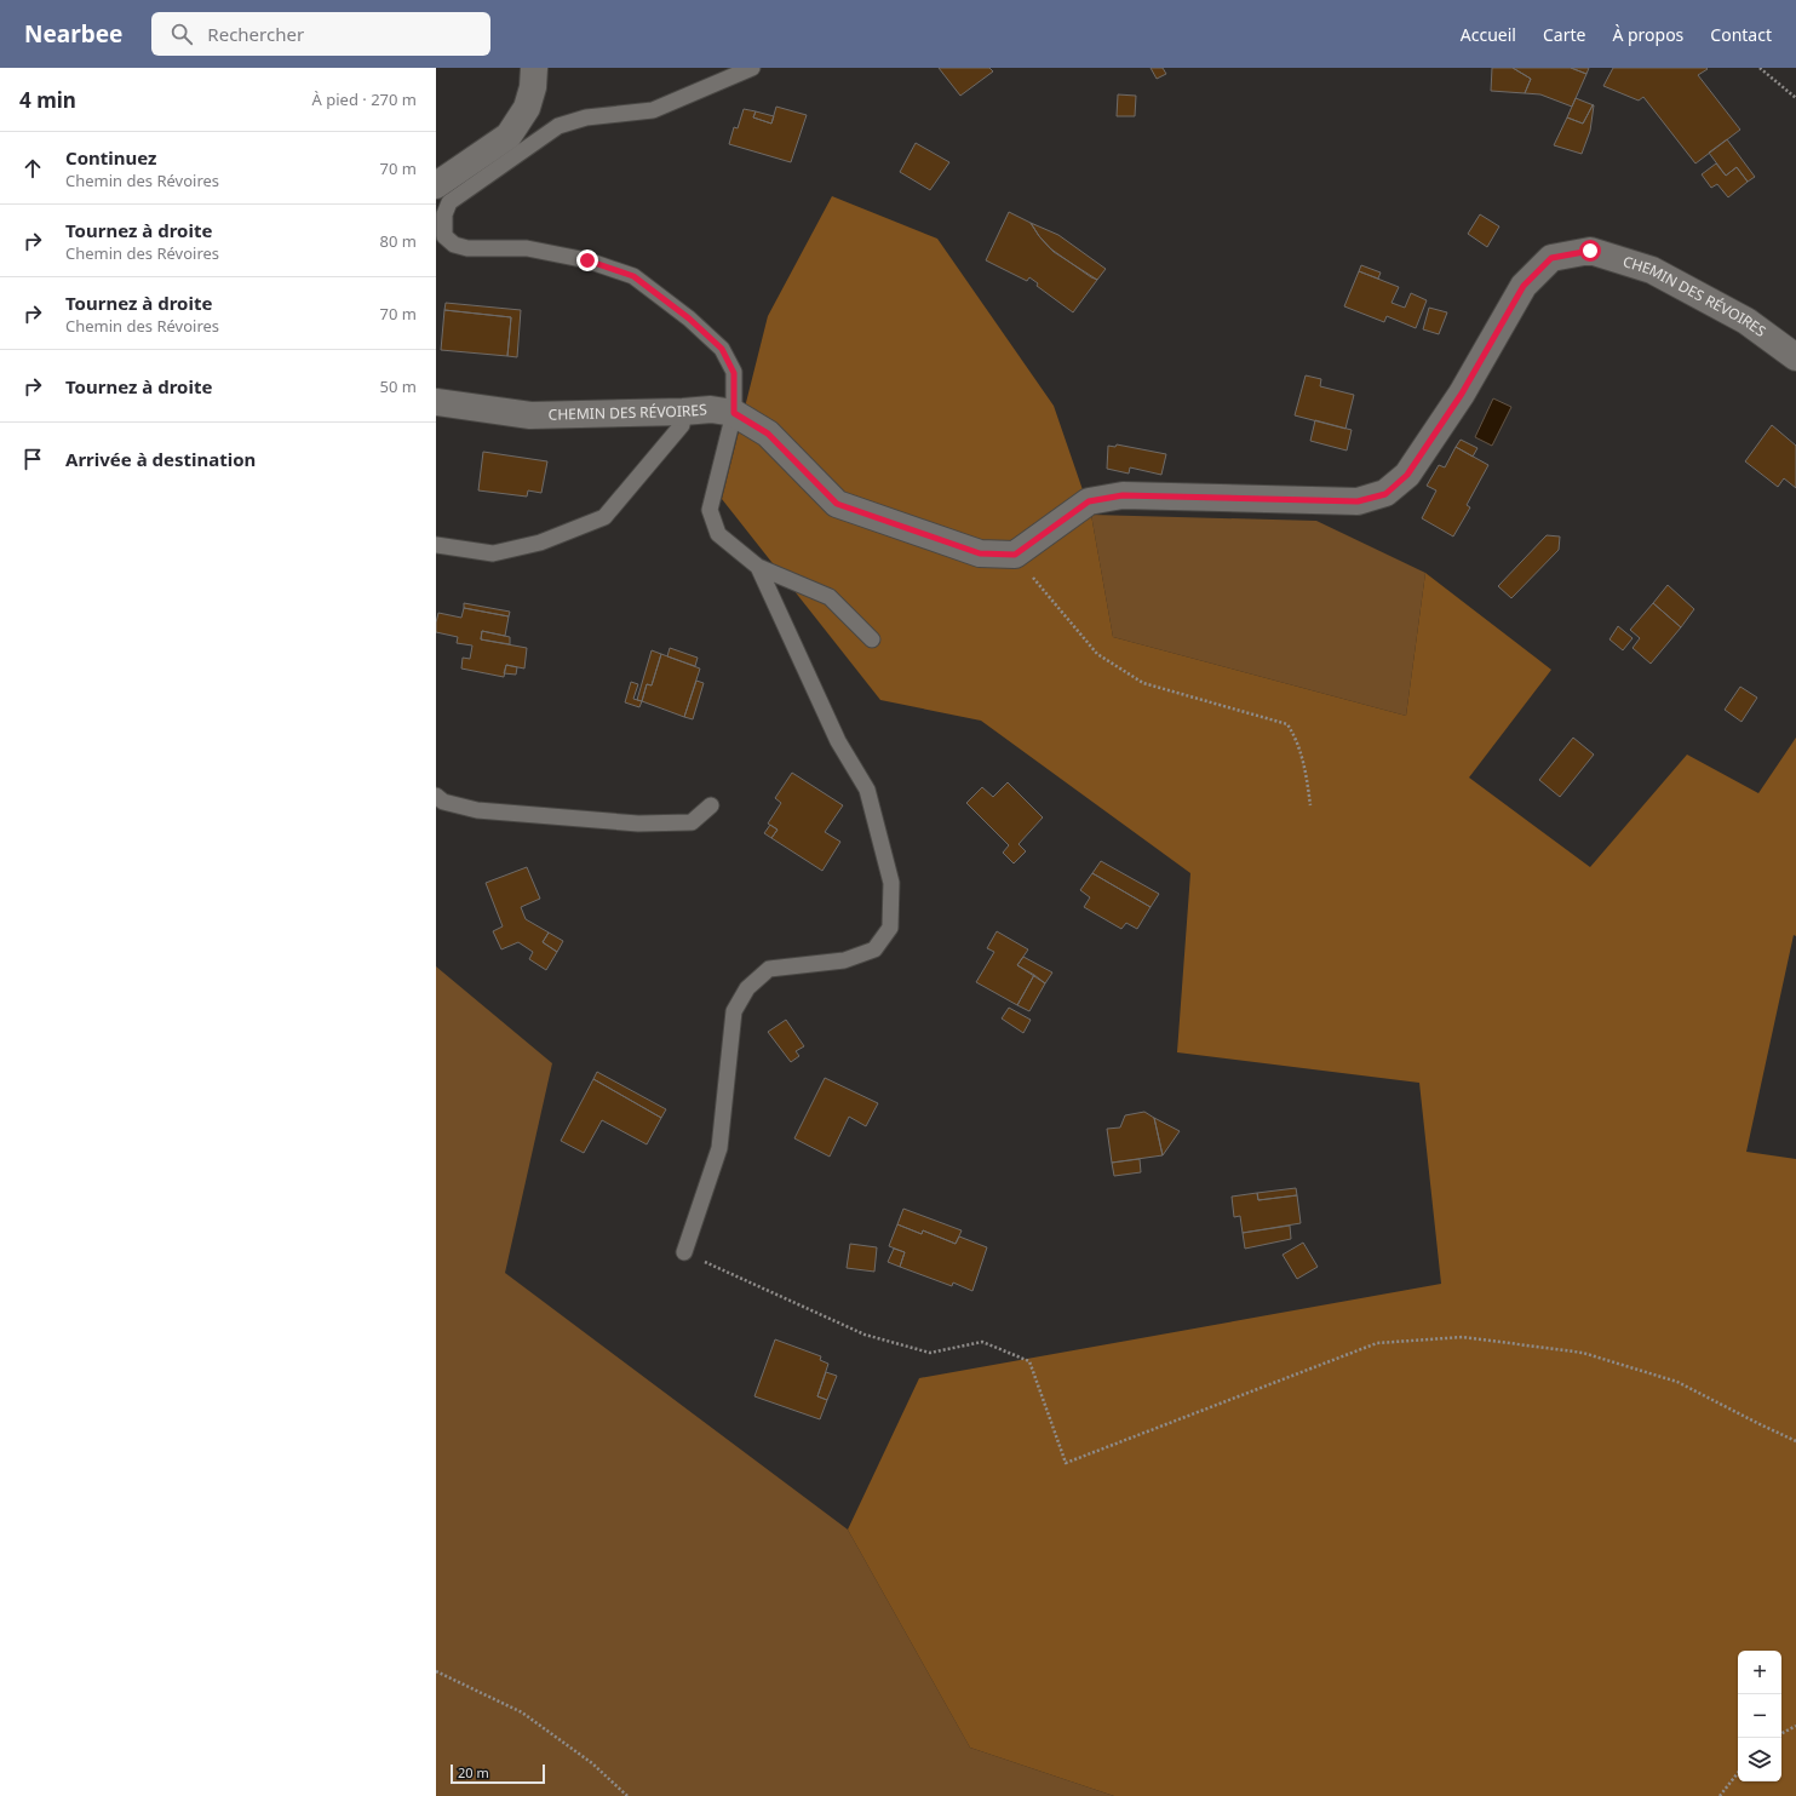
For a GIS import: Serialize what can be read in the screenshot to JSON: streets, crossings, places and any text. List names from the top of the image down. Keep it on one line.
{"streets":{"street":["CHEMIN DES RÉVOIRES"]},"scale_bar":"20 m","page":{"header":"Nearbee","search":"Rechercher","nav":["Accueil","Carte","À propos","Contact"],"heading":["4 min","À pied · 270 m"],"list":[["Continuez","Chemin des Révoires","70 m"],["Tournez à droite","Chemin des Révoires","80 m"],["Tournez à droite","Chemin des Révoires","70 m"],["Tournez à droite","50 m"],"Arrivée à destination"],"map_buttons":["+","−"],"scale":"20 m"}}
